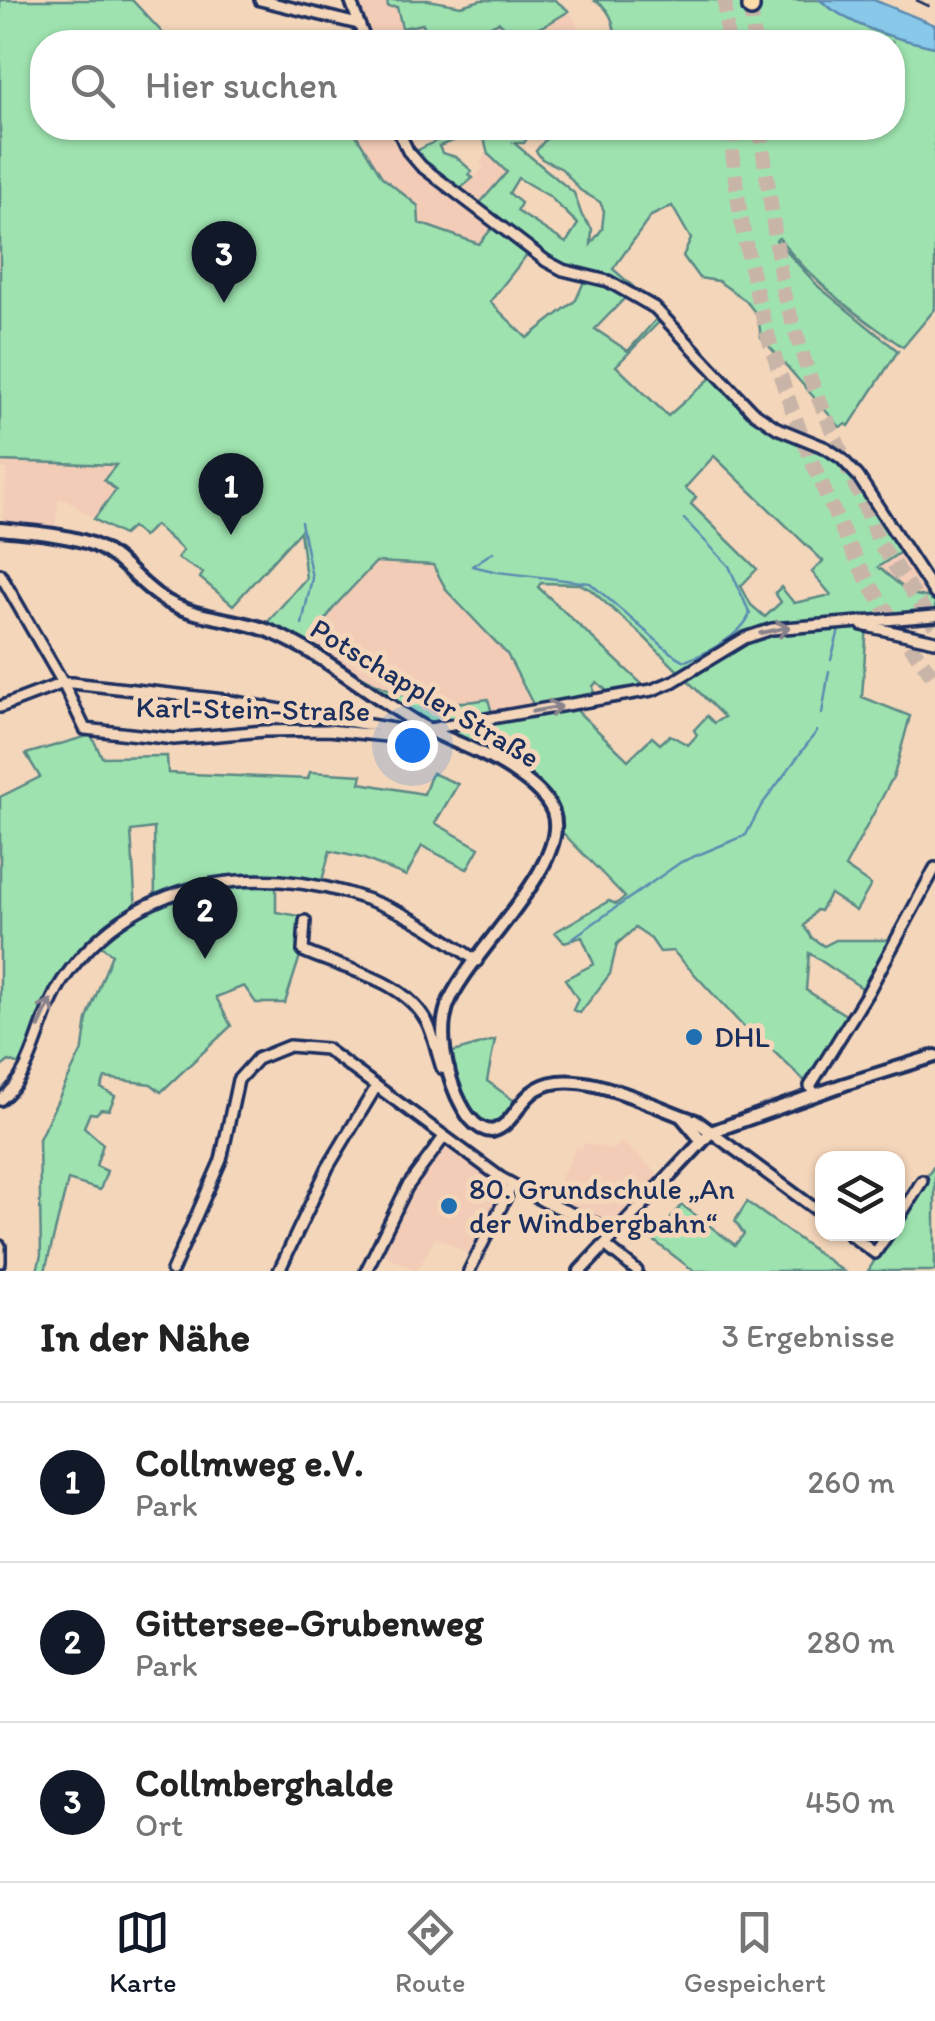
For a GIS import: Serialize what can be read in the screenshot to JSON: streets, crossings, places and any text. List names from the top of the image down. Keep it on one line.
{"streets":{"street":["Potschappler Straße","Karl-Stein-Straße"]},"places":["DHL","80. Grundschule „An der Windbergbahn“"],"page":{"search":"Hier suchen","pins":["3","1","2"],"heading":["In der Nähe","3 Ergebnisse"],"list":[{"mark":"1","name":"Collmweg e.V.","note":"Park","value":"260 m"},{"mark":"2","name":"Gittersee-Grubenweg","note":"Park","value":"280 m"},{"mark":"3","name":"Collmberghalde","note":"Ort","value":"450 m"}],"nav":["Karte","Route","Gespeichert"]}}
